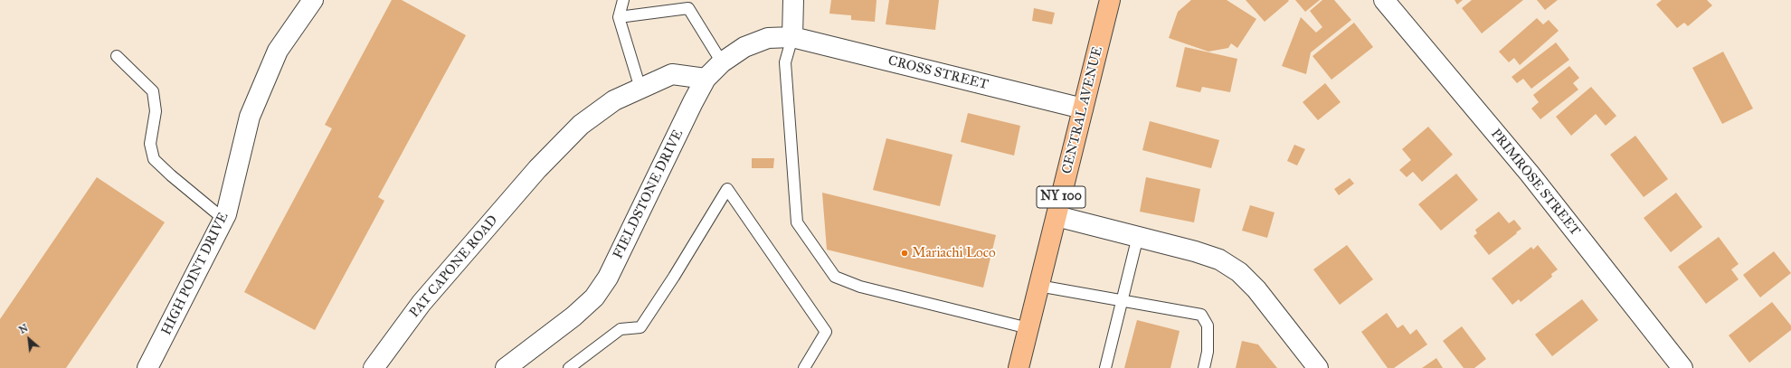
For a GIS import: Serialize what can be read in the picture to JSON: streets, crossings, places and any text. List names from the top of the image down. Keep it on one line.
{"streets":{"main road":["CENTRAL AVENUE","NY 100"],"street":["CROSS STREET","PRIMROSE STREET","FIELDSTONE DRIVE","PAT CAPONE ROAD","HIGH POINT DRIVE"]},"crossings":[["CROSS STREET","CENTRAL AVENUE"],["CROSS STREET","FIELDSTONE DRIVE"],["FIELDSTONE DRIVE","PAT CAPONE ROAD"]],"places":["Mariachi Loco"],"north":"top left"}
